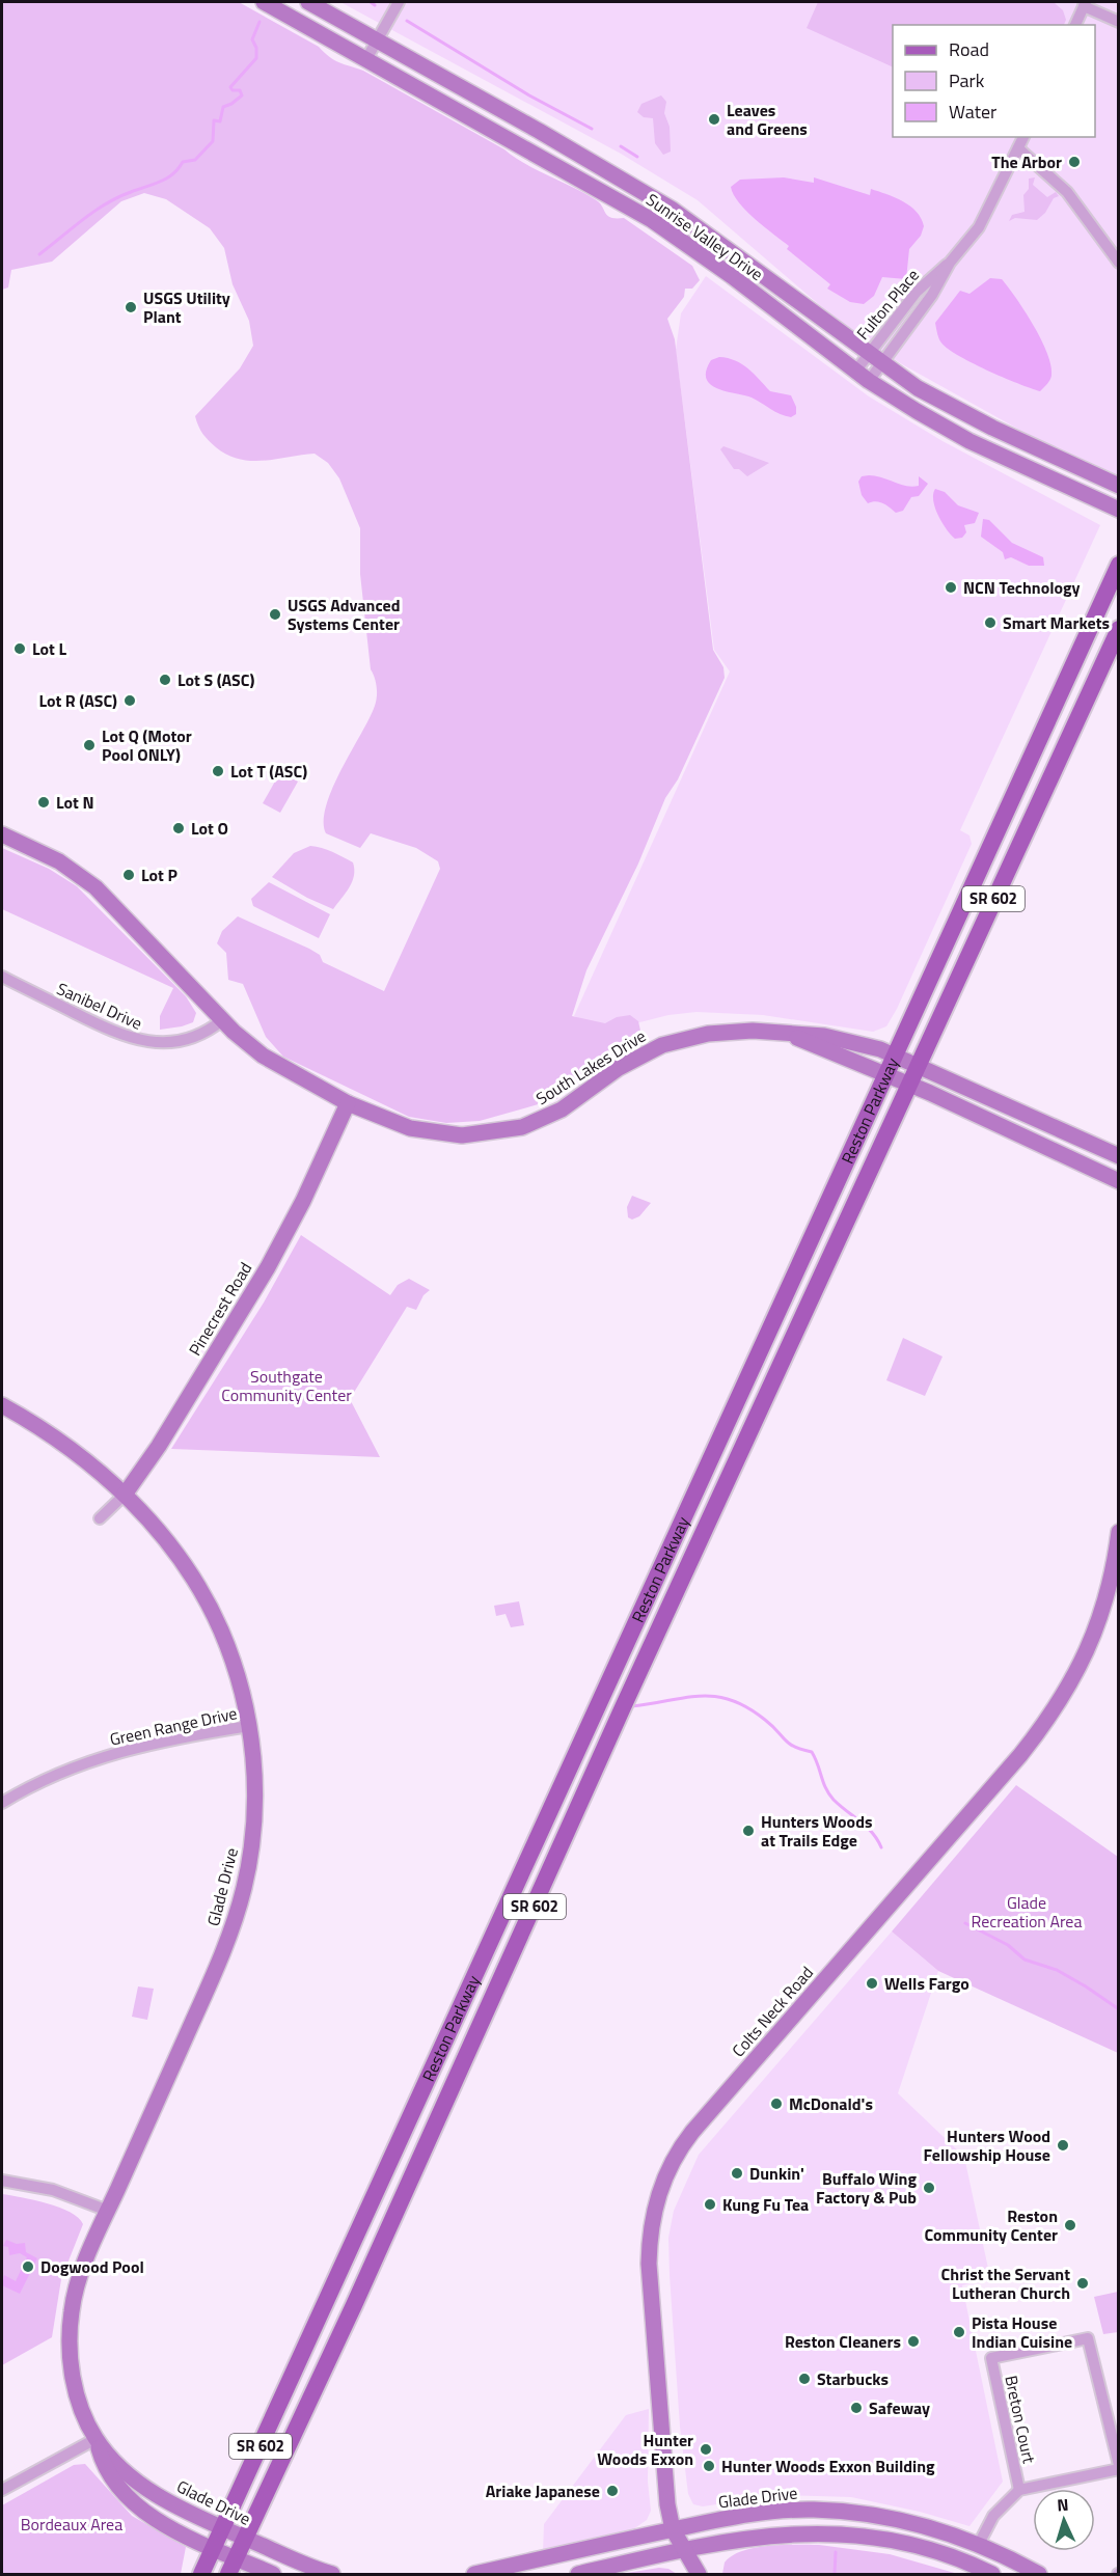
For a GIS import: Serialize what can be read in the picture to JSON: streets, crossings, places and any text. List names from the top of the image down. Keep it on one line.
{"streets":{"main road":["SR 602","Reston Parkway"],"street":["Sunrise Valley Drive","Fulton Place","Sanibel Drive","South Lakes Drive","Pinecrest Road","Green Range Drive","Glade Drive","Colts Neck Road","Breton Court"]},"crossings":[["Sunrise Valley Drive","Fulton Place"],["Sanibel Drive","South Lakes Drive"],["South Lakes Drive","Reston Parkway"],["South Lakes Drive","Pinecrest Road"],["Reston Parkway","Glade Drive"],["Pinecrest Road","Glade Drive"],["Green Range Drive","Glade Drive"],["Glade Drive","Colts Neck Road"],["Glade Drive","Breton Court"]],"parks":["Southgate Community Center","Glade Recreation Area","Bordeaux Area"],"places":["Leaves and Greens","The Arbor","USGS Utility Plant","NCN Technology","USGS Advanced Systems Center","Smart Markets","Lot L","Lot S (ASC)","Lot R (ASC)","Lot Q (Motor Pool ONLY)","Lot T (ASC)","Lot N","Lot O","Lot P","Hunters Woods at Trails Edge","Wells Fargo","McDonald's","Hunters Wood Fellowship House","Dunkin'","Buffalo Wing Factory & Pub","Kung Fu Tea","Reston Community Center","Dogwood Pool","Christ the Servant Lutheran Church","Pista House Indian Cuisine","Reston Cleaners","Starbucks","Safeway","Hunter Woods Exxon","Hunter Woods Exxon Building","Ariake Japanese"],"legend":["Road","Park","Water"],"north":"top"}
